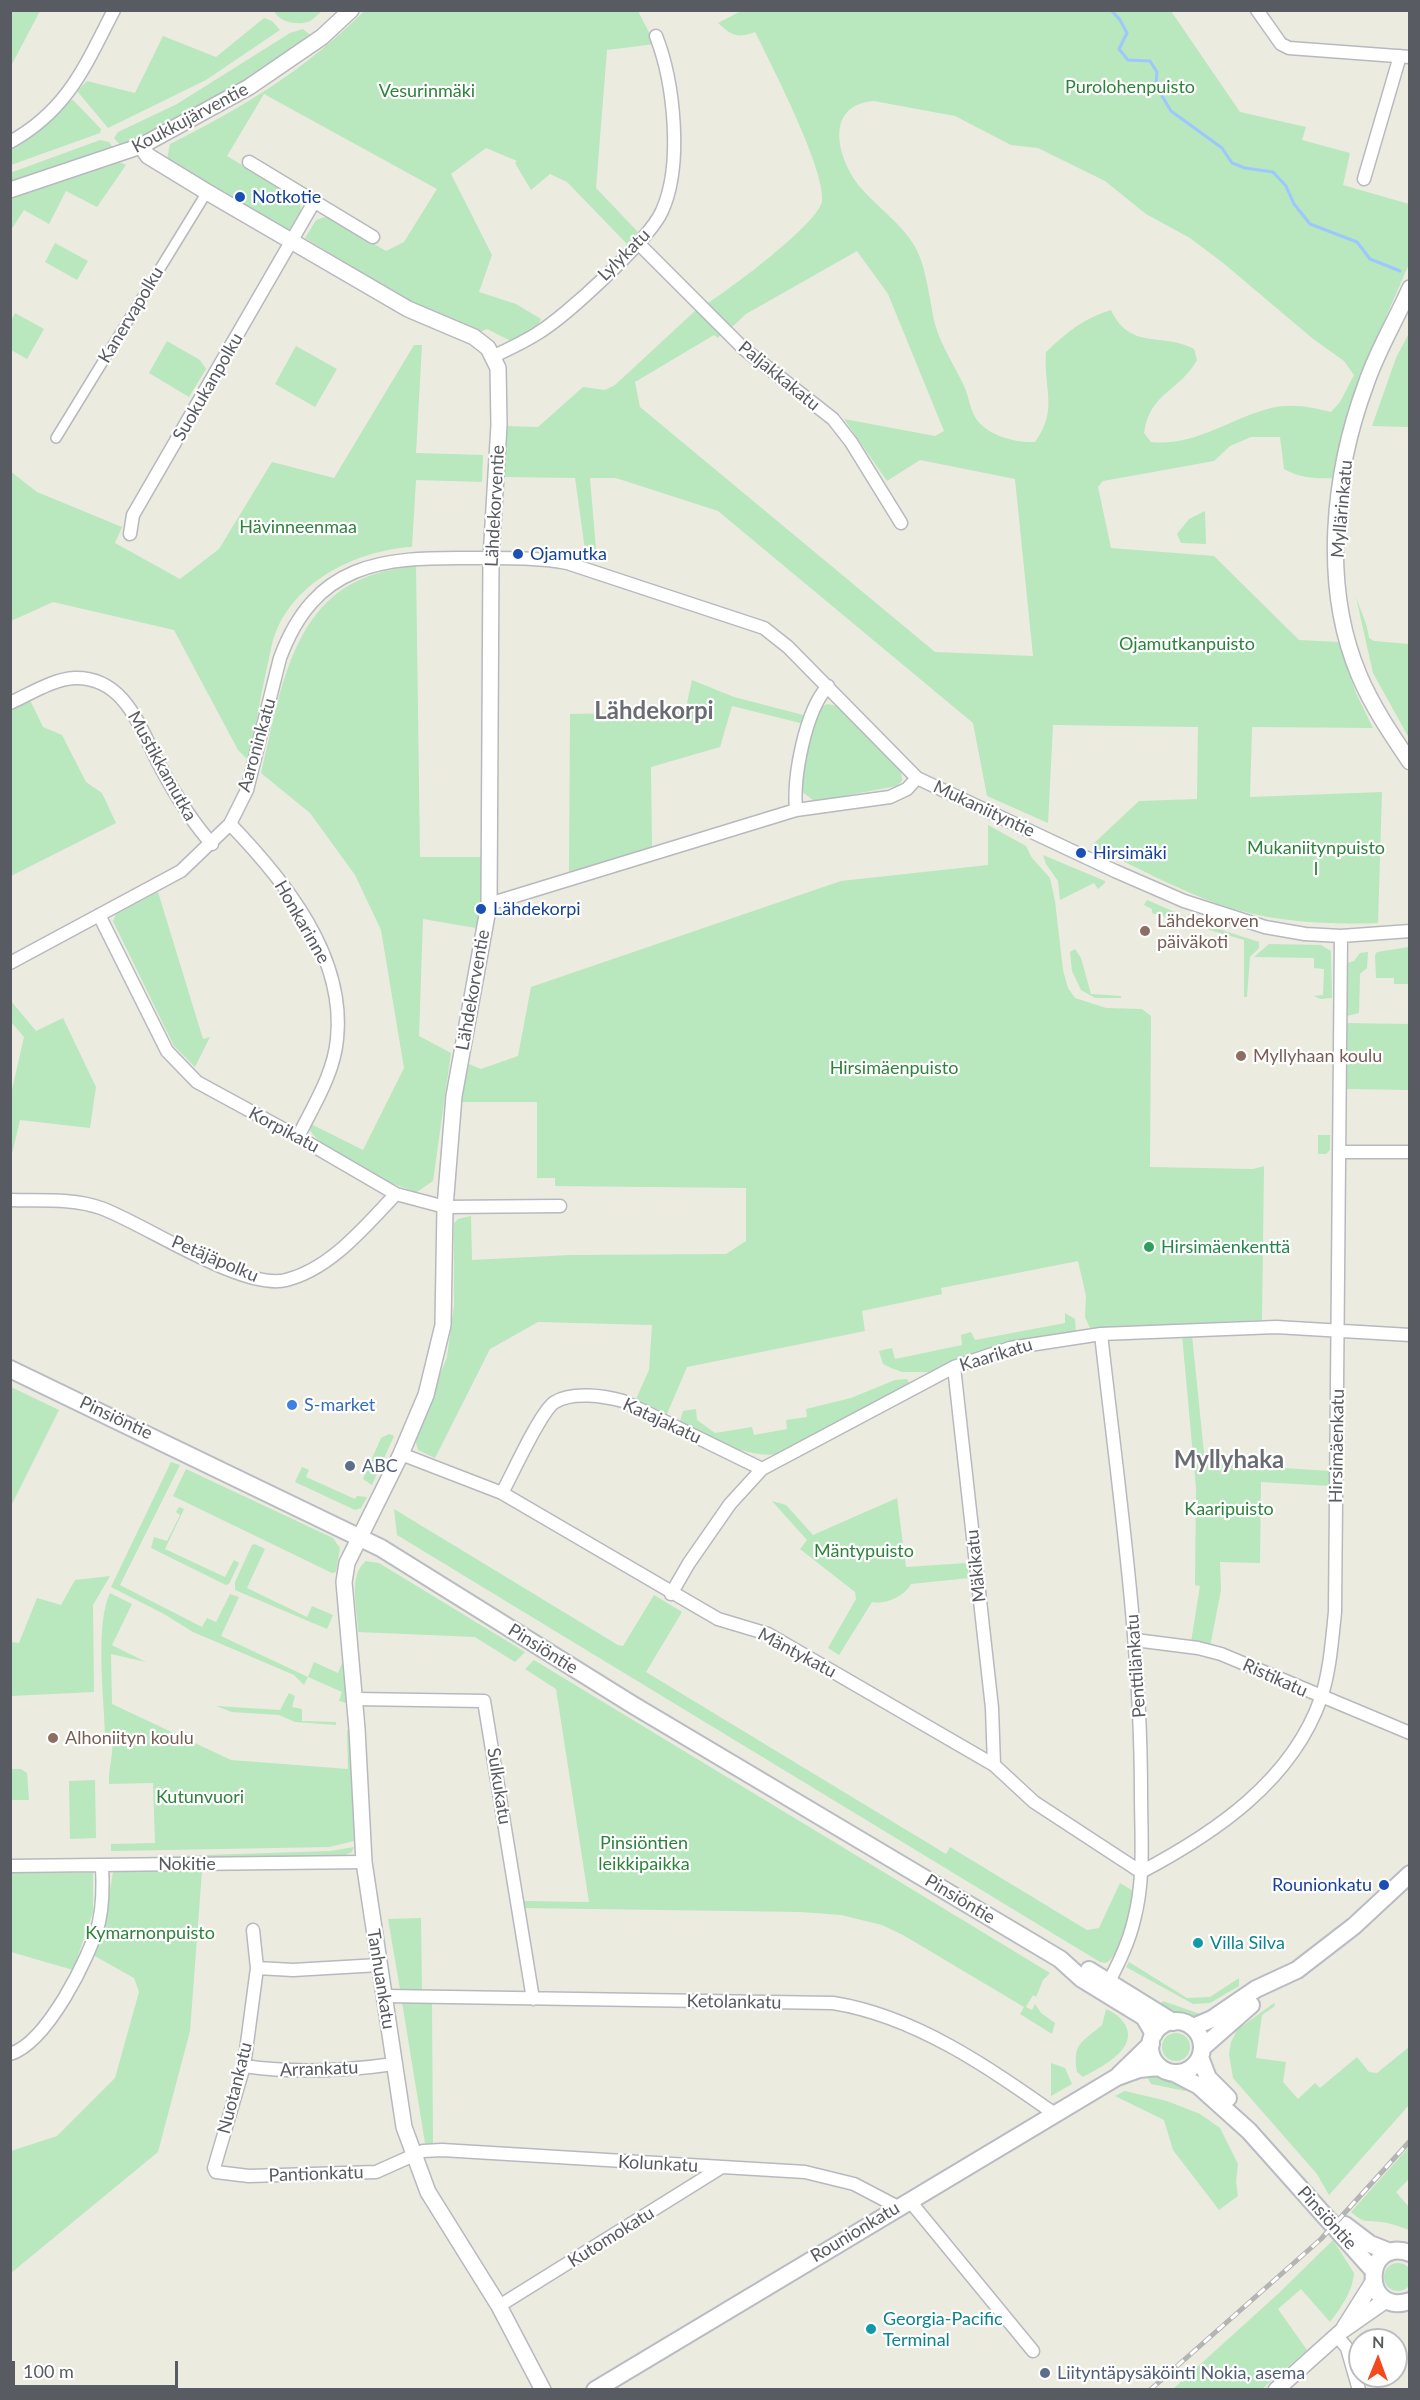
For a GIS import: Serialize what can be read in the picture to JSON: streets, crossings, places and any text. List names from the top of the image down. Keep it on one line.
{"streets":{"main road":["Pinsiöntie","Rounionkatu"],"street":["Koukkujärventie","Lylykatu","Kanervapolku","Paljakkakatu","Suokukanpolku","Lähdekorventie","Myllärinkatu","Aaroninkatu","Mustikkamutka","Mukaniityntie","Honkarinne","Korpikatu","Petäjäpolku","Kaarikatu","Katajakatu","Hirsimäenkatu","Mäkikatu","Mäntykatu","Penttilänkatu","Ristikatu","Sulkukatu","Nokitie","Tanhuankatu","Ketolankatu","Arrankatu","Nuotankatu","Kolunkatu","Pantionkatu","Kutomokatu"]},"crossings":[["Lylykatu","Paljakkakatu"],["Lylykatu","Lähdekorventie"],["Lähdekorventie","Aaroninkatu"],["Lähdekorventie","Mukaniityntie"],["Lähdekorventie","Korpikatu"],["Lähdekorventie","Pinsiöntie"],["Lähdekorventie","Mäntykatu"],["Lähdekorventie","Tanhuankatu"],["Aaroninkatu","Mustikkamutka"],["Aaroninkatu","Honkarinne"],["Aaroninkatu","Korpikatu"],["Mukaniityntie","Hirsimäenkatu"],["Honkarinne","Korpikatu"],["Korpikatu","Petäjäpolku"],["Kaarikatu","Katajakatu"],["Kaarikatu","Hirsimäenkatu"],["Kaarikatu","Mäkikatu"],["Kaarikatu","Mäntykatu"],["Kaarikatu","Penttilänkatu"],["Pinsiöntie","Penttilänkatu"],["Pinsiöntie","Tanhuankatu"],["Pinsiöntie","Rounionkatu"],["Katajakatu","Mäntykatu"],["Hirsimäenkatu","Mäntykatu"],["Hirsimäenkatu","Penttilänkatu"],["Hirsimäenkatu","Ristikatu"],["Mäkikatu","Mäntykatu"],["Mäntykatu","Penttilänkatu"],["Penttilänkatu","Ristikatu"],["Sulkukatu","Tanhuankatu"],["Sulkukatu","Ketolankatu"],["Nokitie","Tanhuankatu"],["Tanhuankatu","Ketolankatu"],["Tanhuankatu","Arrankatu"],["Tanhuankatu","Kolunkatu"],["Tanhuankatu","Pantionkatu"],["Tanhuankatu","Kutomokatu"],["Ketolankatu","Rounionkatu"],["Arrankatu","Nuotankatu"],["Nuotankatu","Pantionkatu"],["Kolunkatu","Pantionkatu"],["Kolunkatu","Rounionkatu"],["Kolunkatu","Kutomokatu"]],"districts":["Lähdekorpi","Myllyhaka"],"parks":["Purolohenpuisto","Vesurinmäki","Hävinneenmaa","Ojamutkanpuisto","Mukaniitynpuisto I","Hirsimäenpuisto","Kaaripuisto","Mäntypuisto","Kutunvuori","Pinsiöntien leikkipaikka","Kymarnonpuisto"],"places":["Notkotie","Ojamutka","Hirsimäki","Lähdekorpi","Lähdekorven päiväkoti","Myllyhaan koulu","Hirsimäenkenttä","S-market","ABC","Alhoniityn koulu","Rounionkatu","Villa Silva","Georgia-Pacific Terminal","Liityntäpysäköinti Nokia, asema"],"scale_bar":"100 m","north":"top"}
